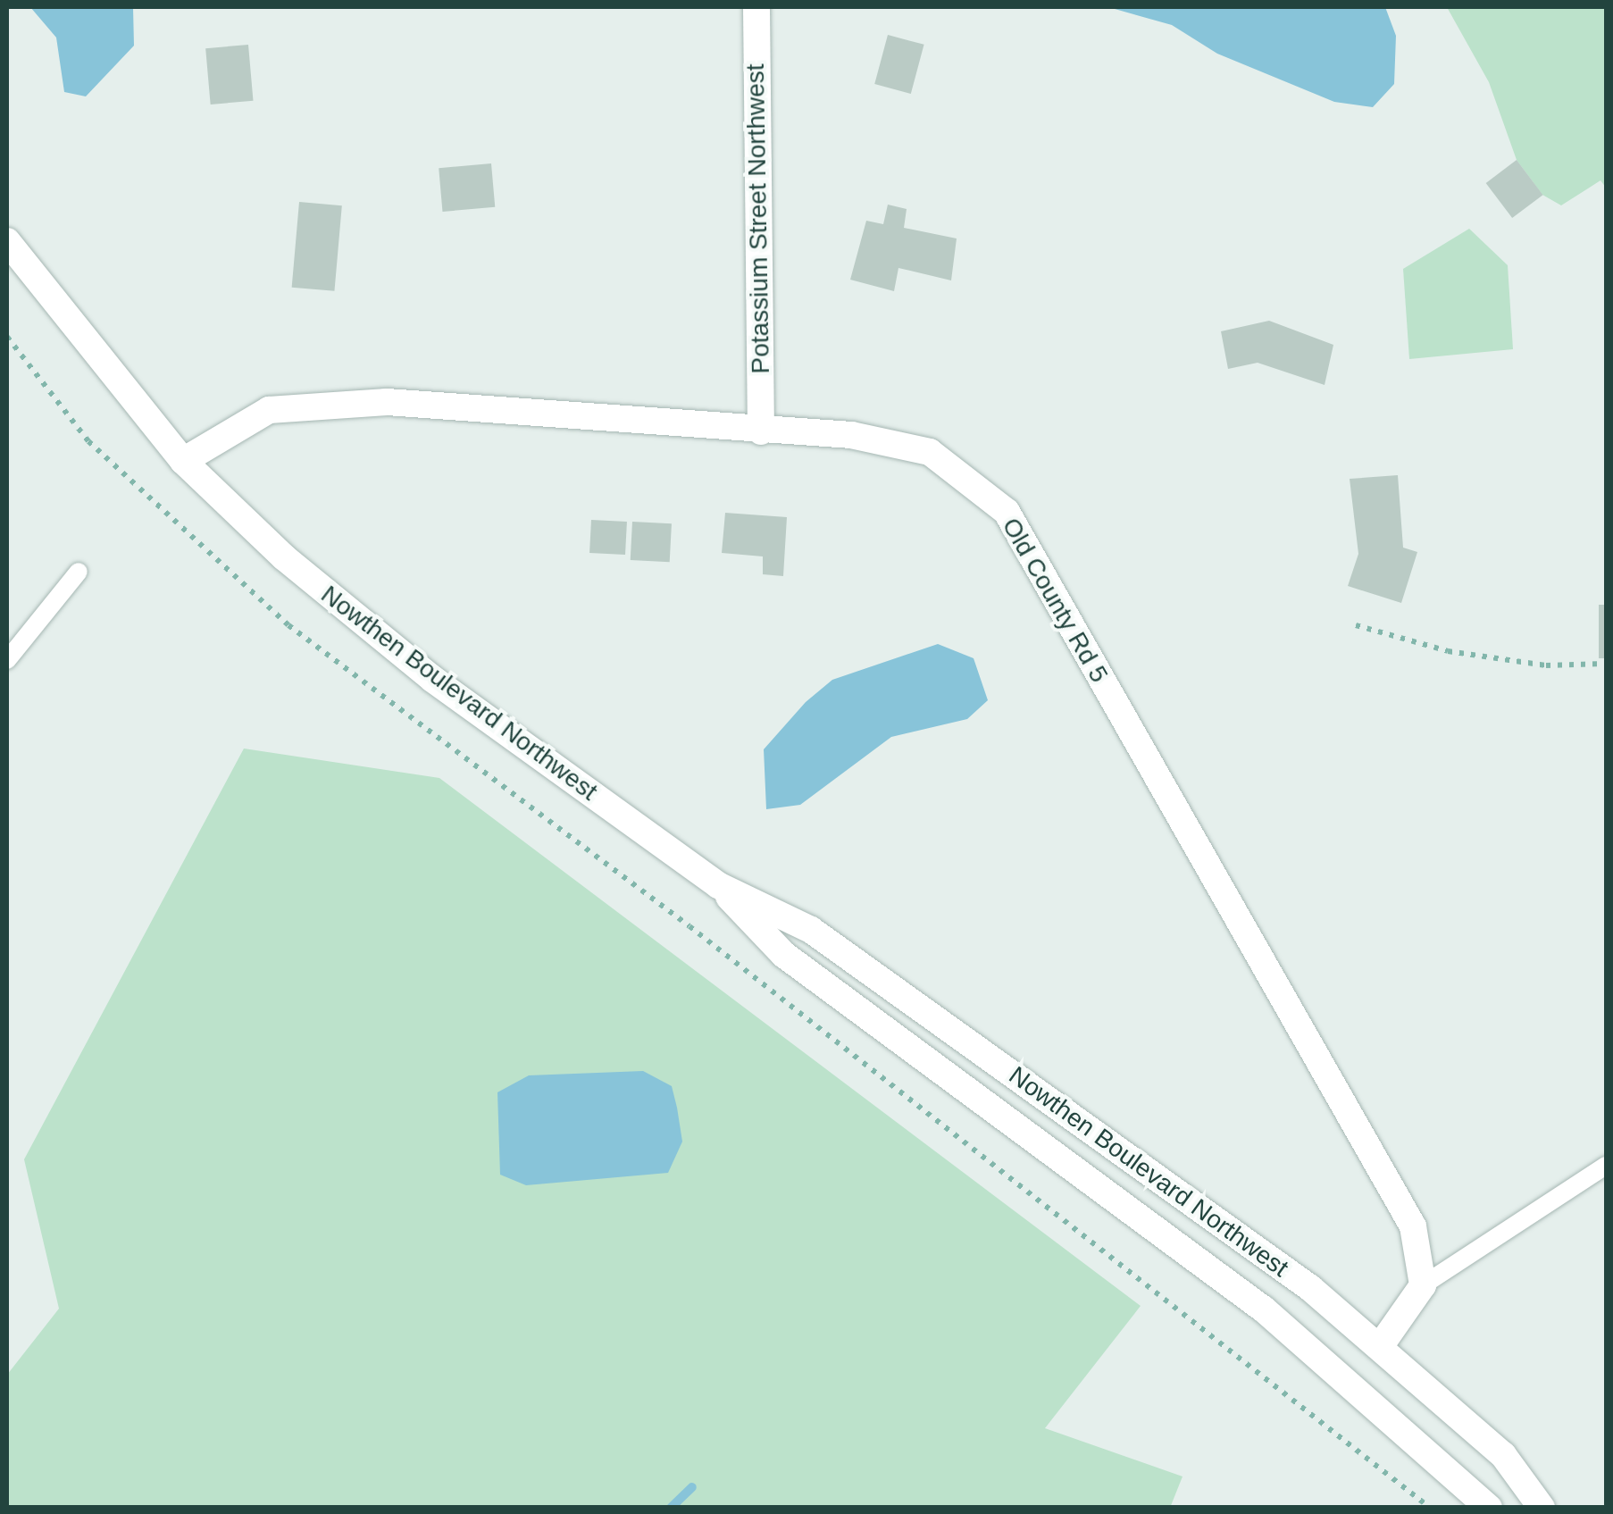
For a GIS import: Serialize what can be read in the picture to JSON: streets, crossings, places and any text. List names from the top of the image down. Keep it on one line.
{"streets":{"street":["Potassium Street Northwest","Old County Rd 5","Nowthen Boulevard Northwest"]},"crossings":[["Potassium Street Northwest","Old County Rd 5"],["Old County Rd 5","Nowthen Boulevard Northwest"]]}
